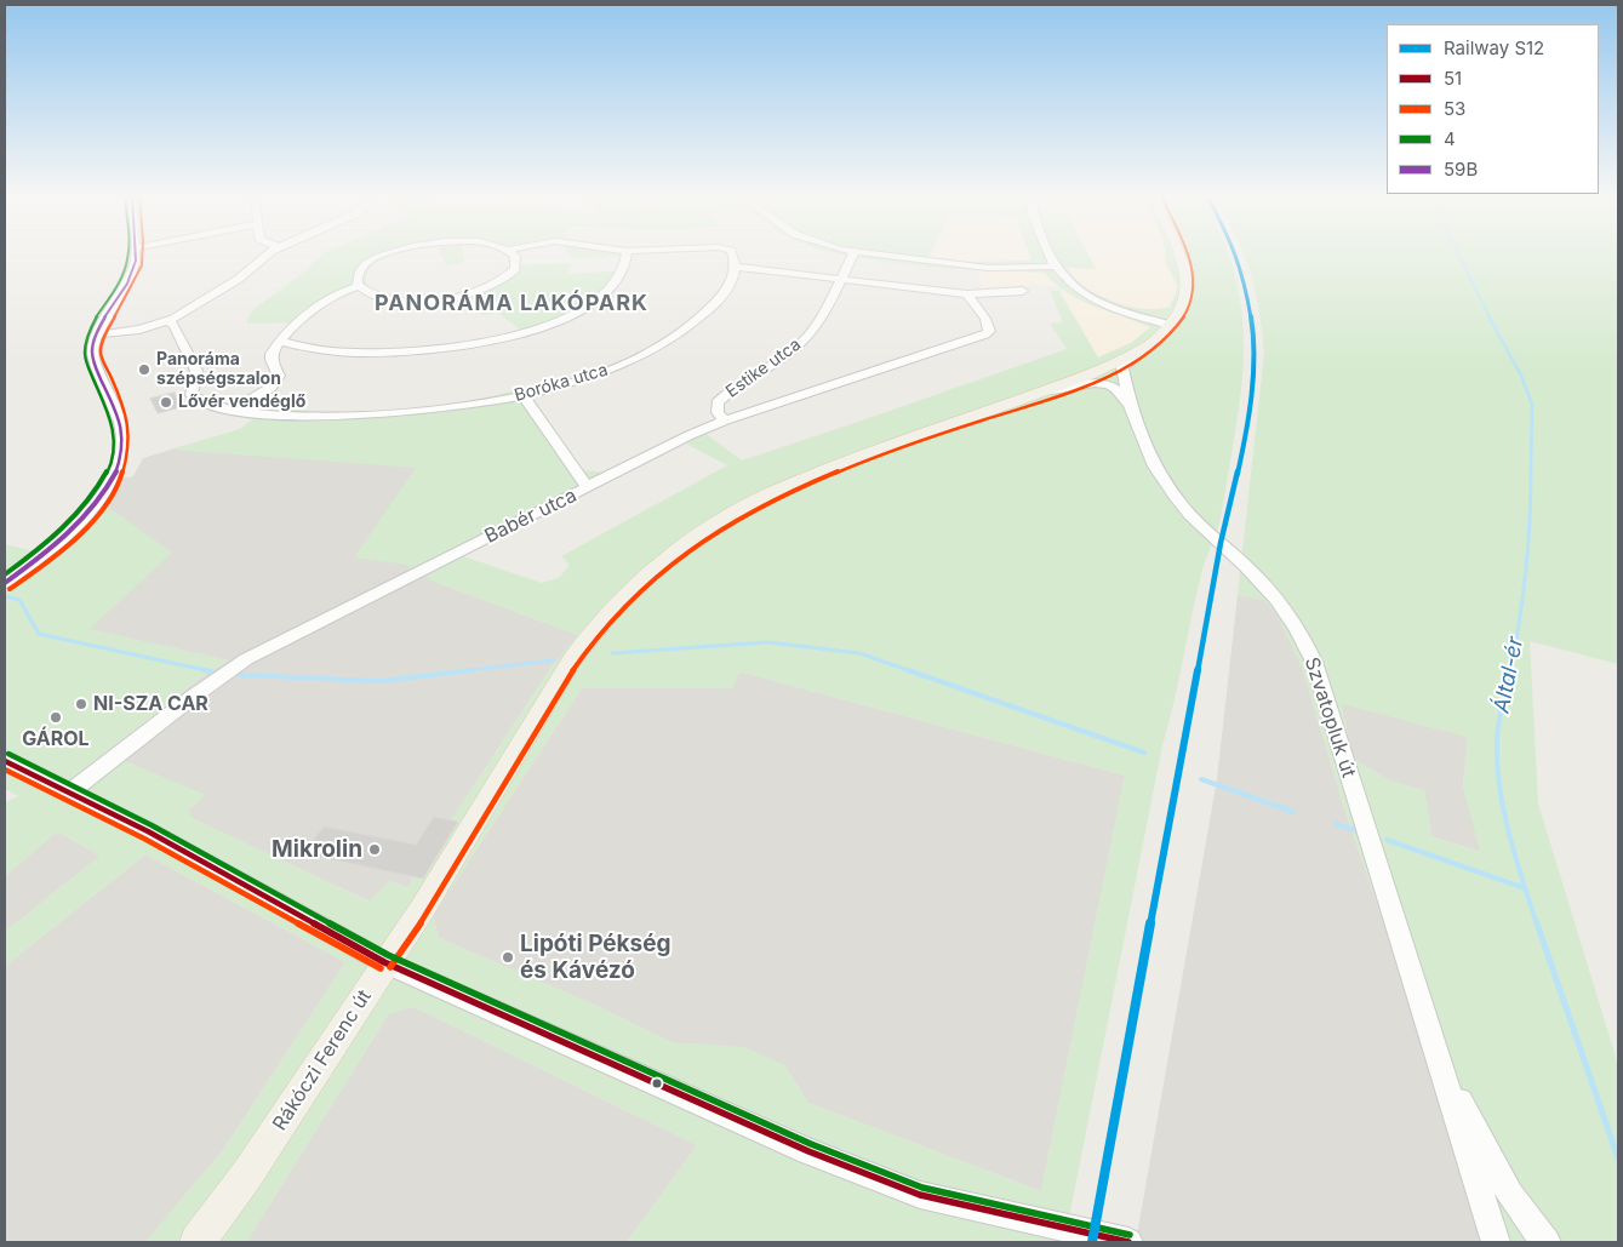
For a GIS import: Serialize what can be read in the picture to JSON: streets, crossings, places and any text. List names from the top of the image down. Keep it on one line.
{"streets":{"main road":["Rákóczi Ferenc út"],"street":["Estike utca","Boróka utca","Babér utca","Szvatopluk út"]},"crossings":[["Estike utca","Babér utca"],["Szvatopluk út","Rákóczi Ferenc út"]],"districts":["PANORÁMA LAKÓPARK"],"water":["Által-ér"],"places":["Panoráma szépségszalon","Lővér vendéglő","NI-SZA CAR","GÁROL","Mikrolin","Lipóti Pékség és Kávézó"],"lines":["rail line S12","transit line 53","transit line 4","transit line 59B","transit line 51"],"legend":["Railway S12","51","53","4","59B"]}
